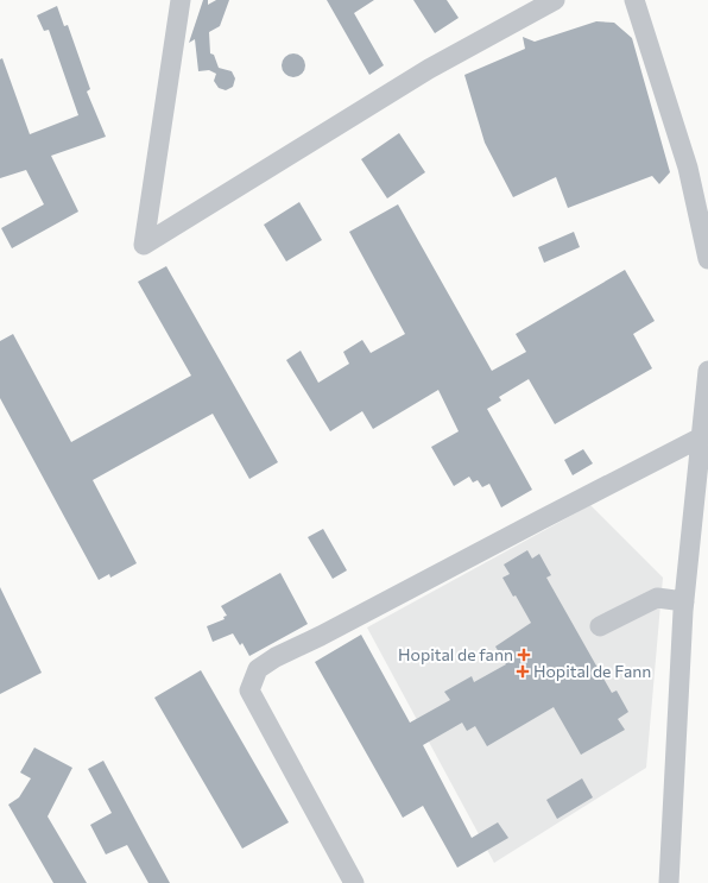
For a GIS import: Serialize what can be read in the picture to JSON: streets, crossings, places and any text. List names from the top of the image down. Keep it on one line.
{"places":{"health":["Hopital de fann","Hopital de Fann"]}}
